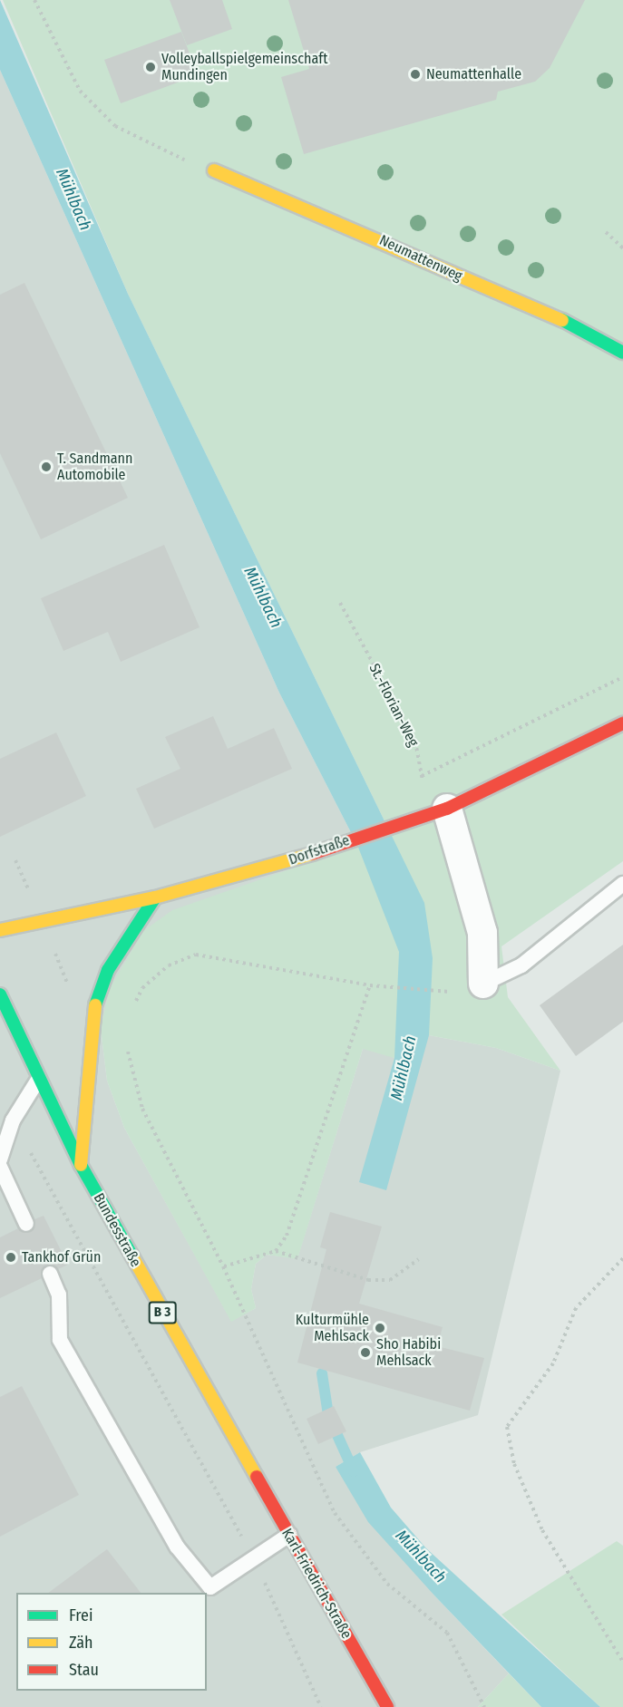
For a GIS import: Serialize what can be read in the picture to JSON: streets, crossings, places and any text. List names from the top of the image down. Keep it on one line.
{"streets":{"street":["Neumattenweg","Dorfstraße","Bundesstraße","B 3","Karl-Friedrich-Straße"],"path":["St.-Florian-Weg"]},"crossings":[["St.-Florian-Weg","Dorfstraße"],["Bundesstraße","Karl-Friedrich-Straße"]],"water":["Mühlbach"],"places":["Volleyballspielgemeinschaft Mundingen","Neumattenhalle","T. Sandmann Automobile","Tankhof Grün","Kulturmühle Mehlsack","Sho Habibi Mehlsack"],"legend":["Frei","Zäh","Stau"]}
